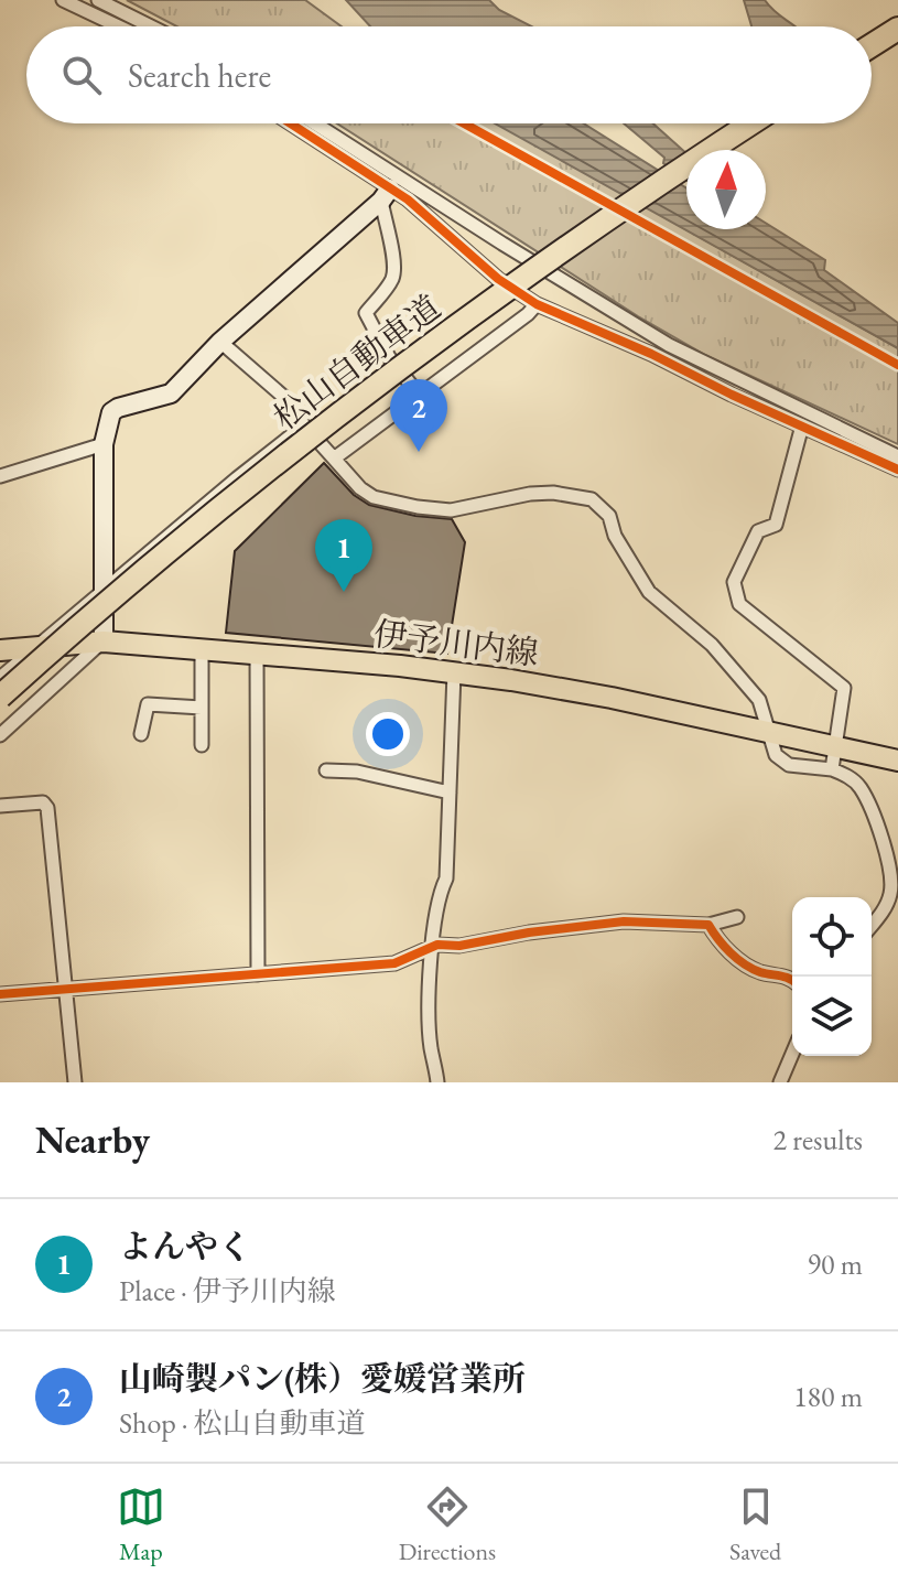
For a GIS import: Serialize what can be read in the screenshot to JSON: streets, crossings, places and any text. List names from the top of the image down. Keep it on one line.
{"streets":{"highway":["松山自動車道"],"main road":["伊予川内線"]},"north":"top","page":{"search":"Search here","pins":["2","1"],"heading":["Nearby","2 results"],"list":[{"mark":"1","name":"よんやく","note":"Place · 伊予川内線","value":"90 m"},{"mark":"2","name":"山崎製パン(株）愛媛営業所","note":"Shop · 松山自動車道","value":"180 m"}],"nav":["Map","Directions","Saved"]}}
